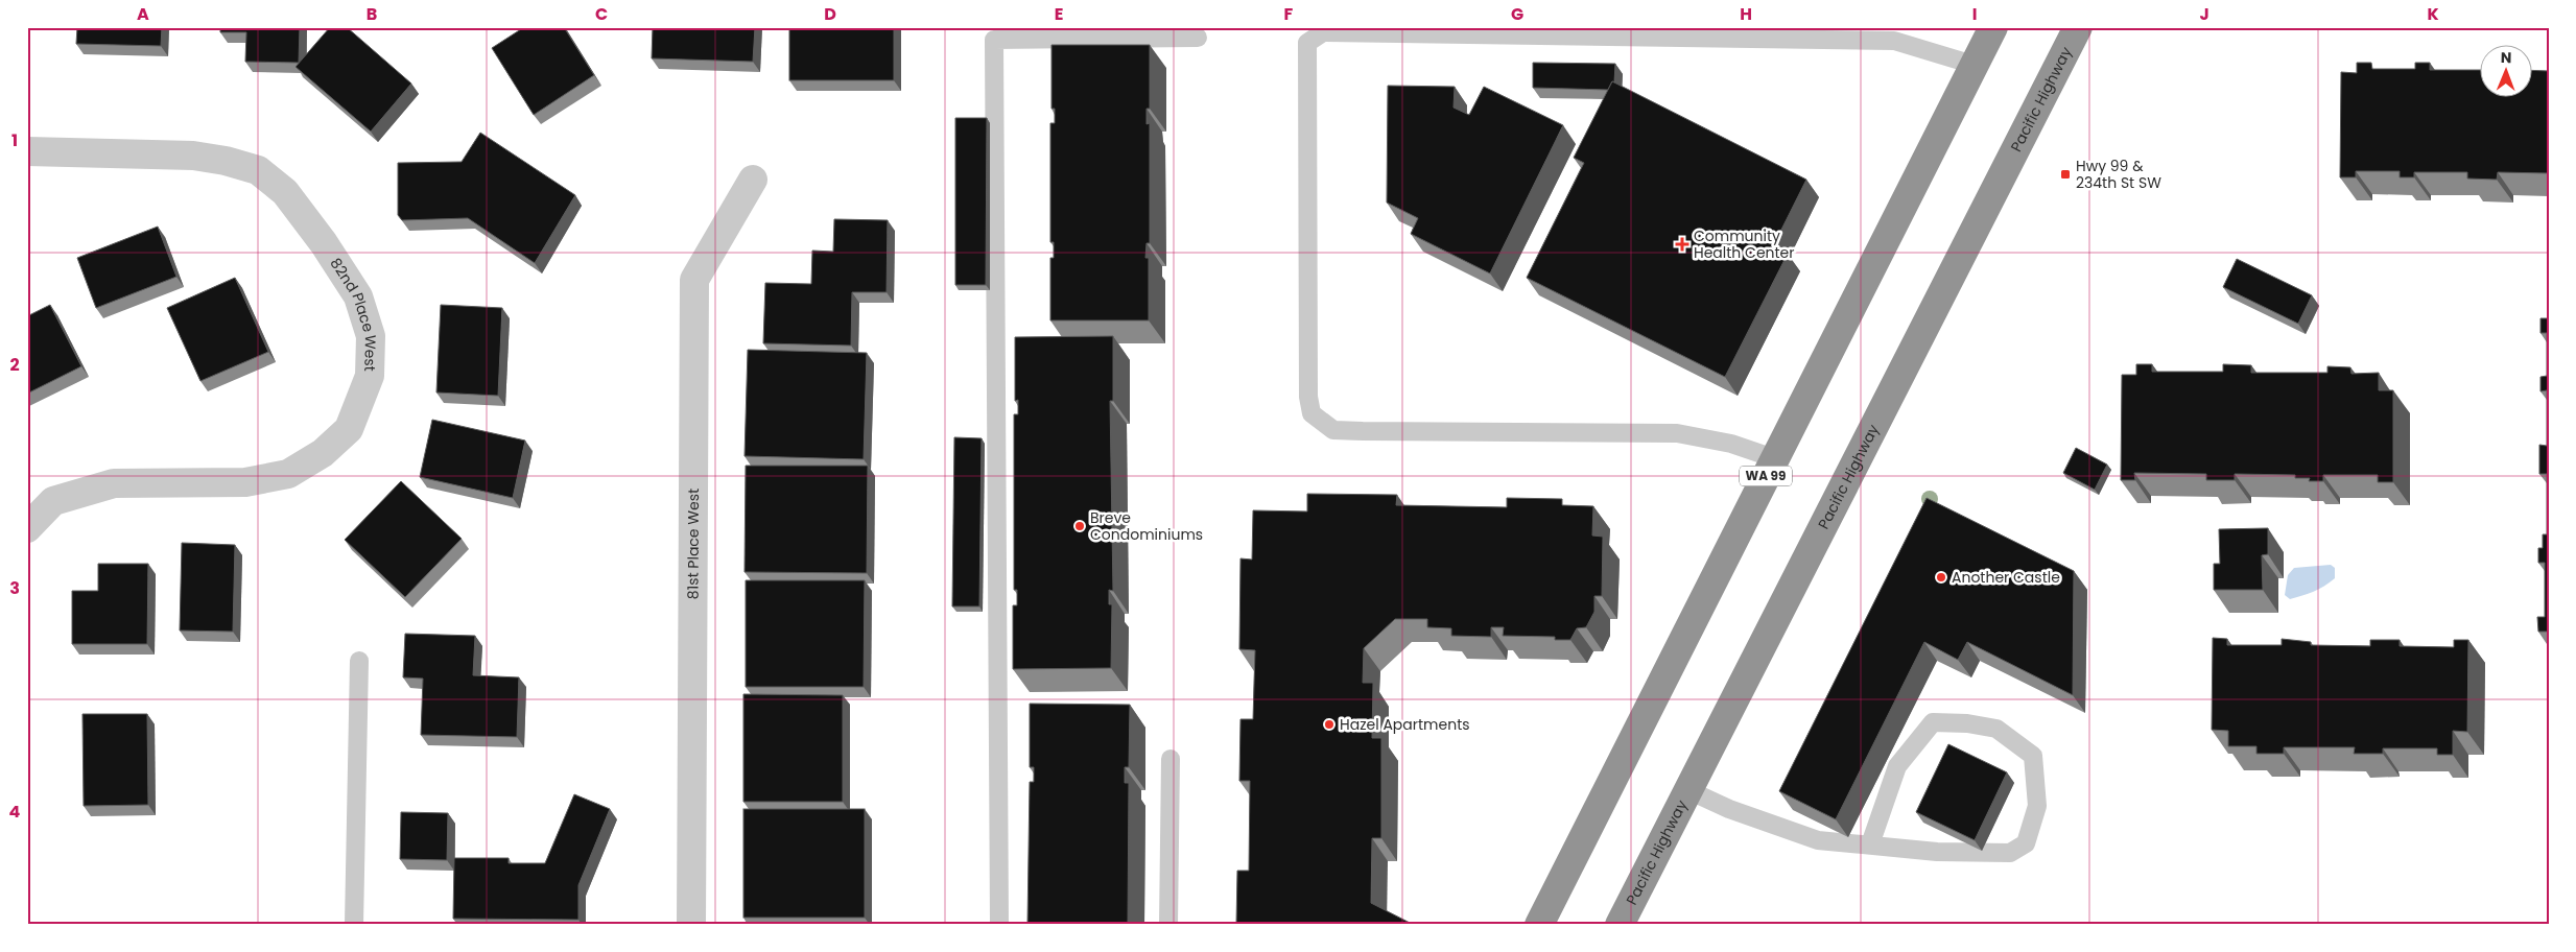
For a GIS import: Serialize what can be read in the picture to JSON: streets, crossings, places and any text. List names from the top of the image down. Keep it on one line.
{"streets":{"highway":["Pacific Highway","WA 99"],"street":["82nd Place West","81st Place West"]},"places":{"transit":["Hwy 99 & 234th St SW"],"health":["Community Health Center"],"other":["Breve Condominiums","Another Castle","Hazel Apartments"]},"north":"top","grid":{"columns":["A","B","C","D","E","F","G","H","I","J","K"],"rows":["1","2","3","4"]}}
